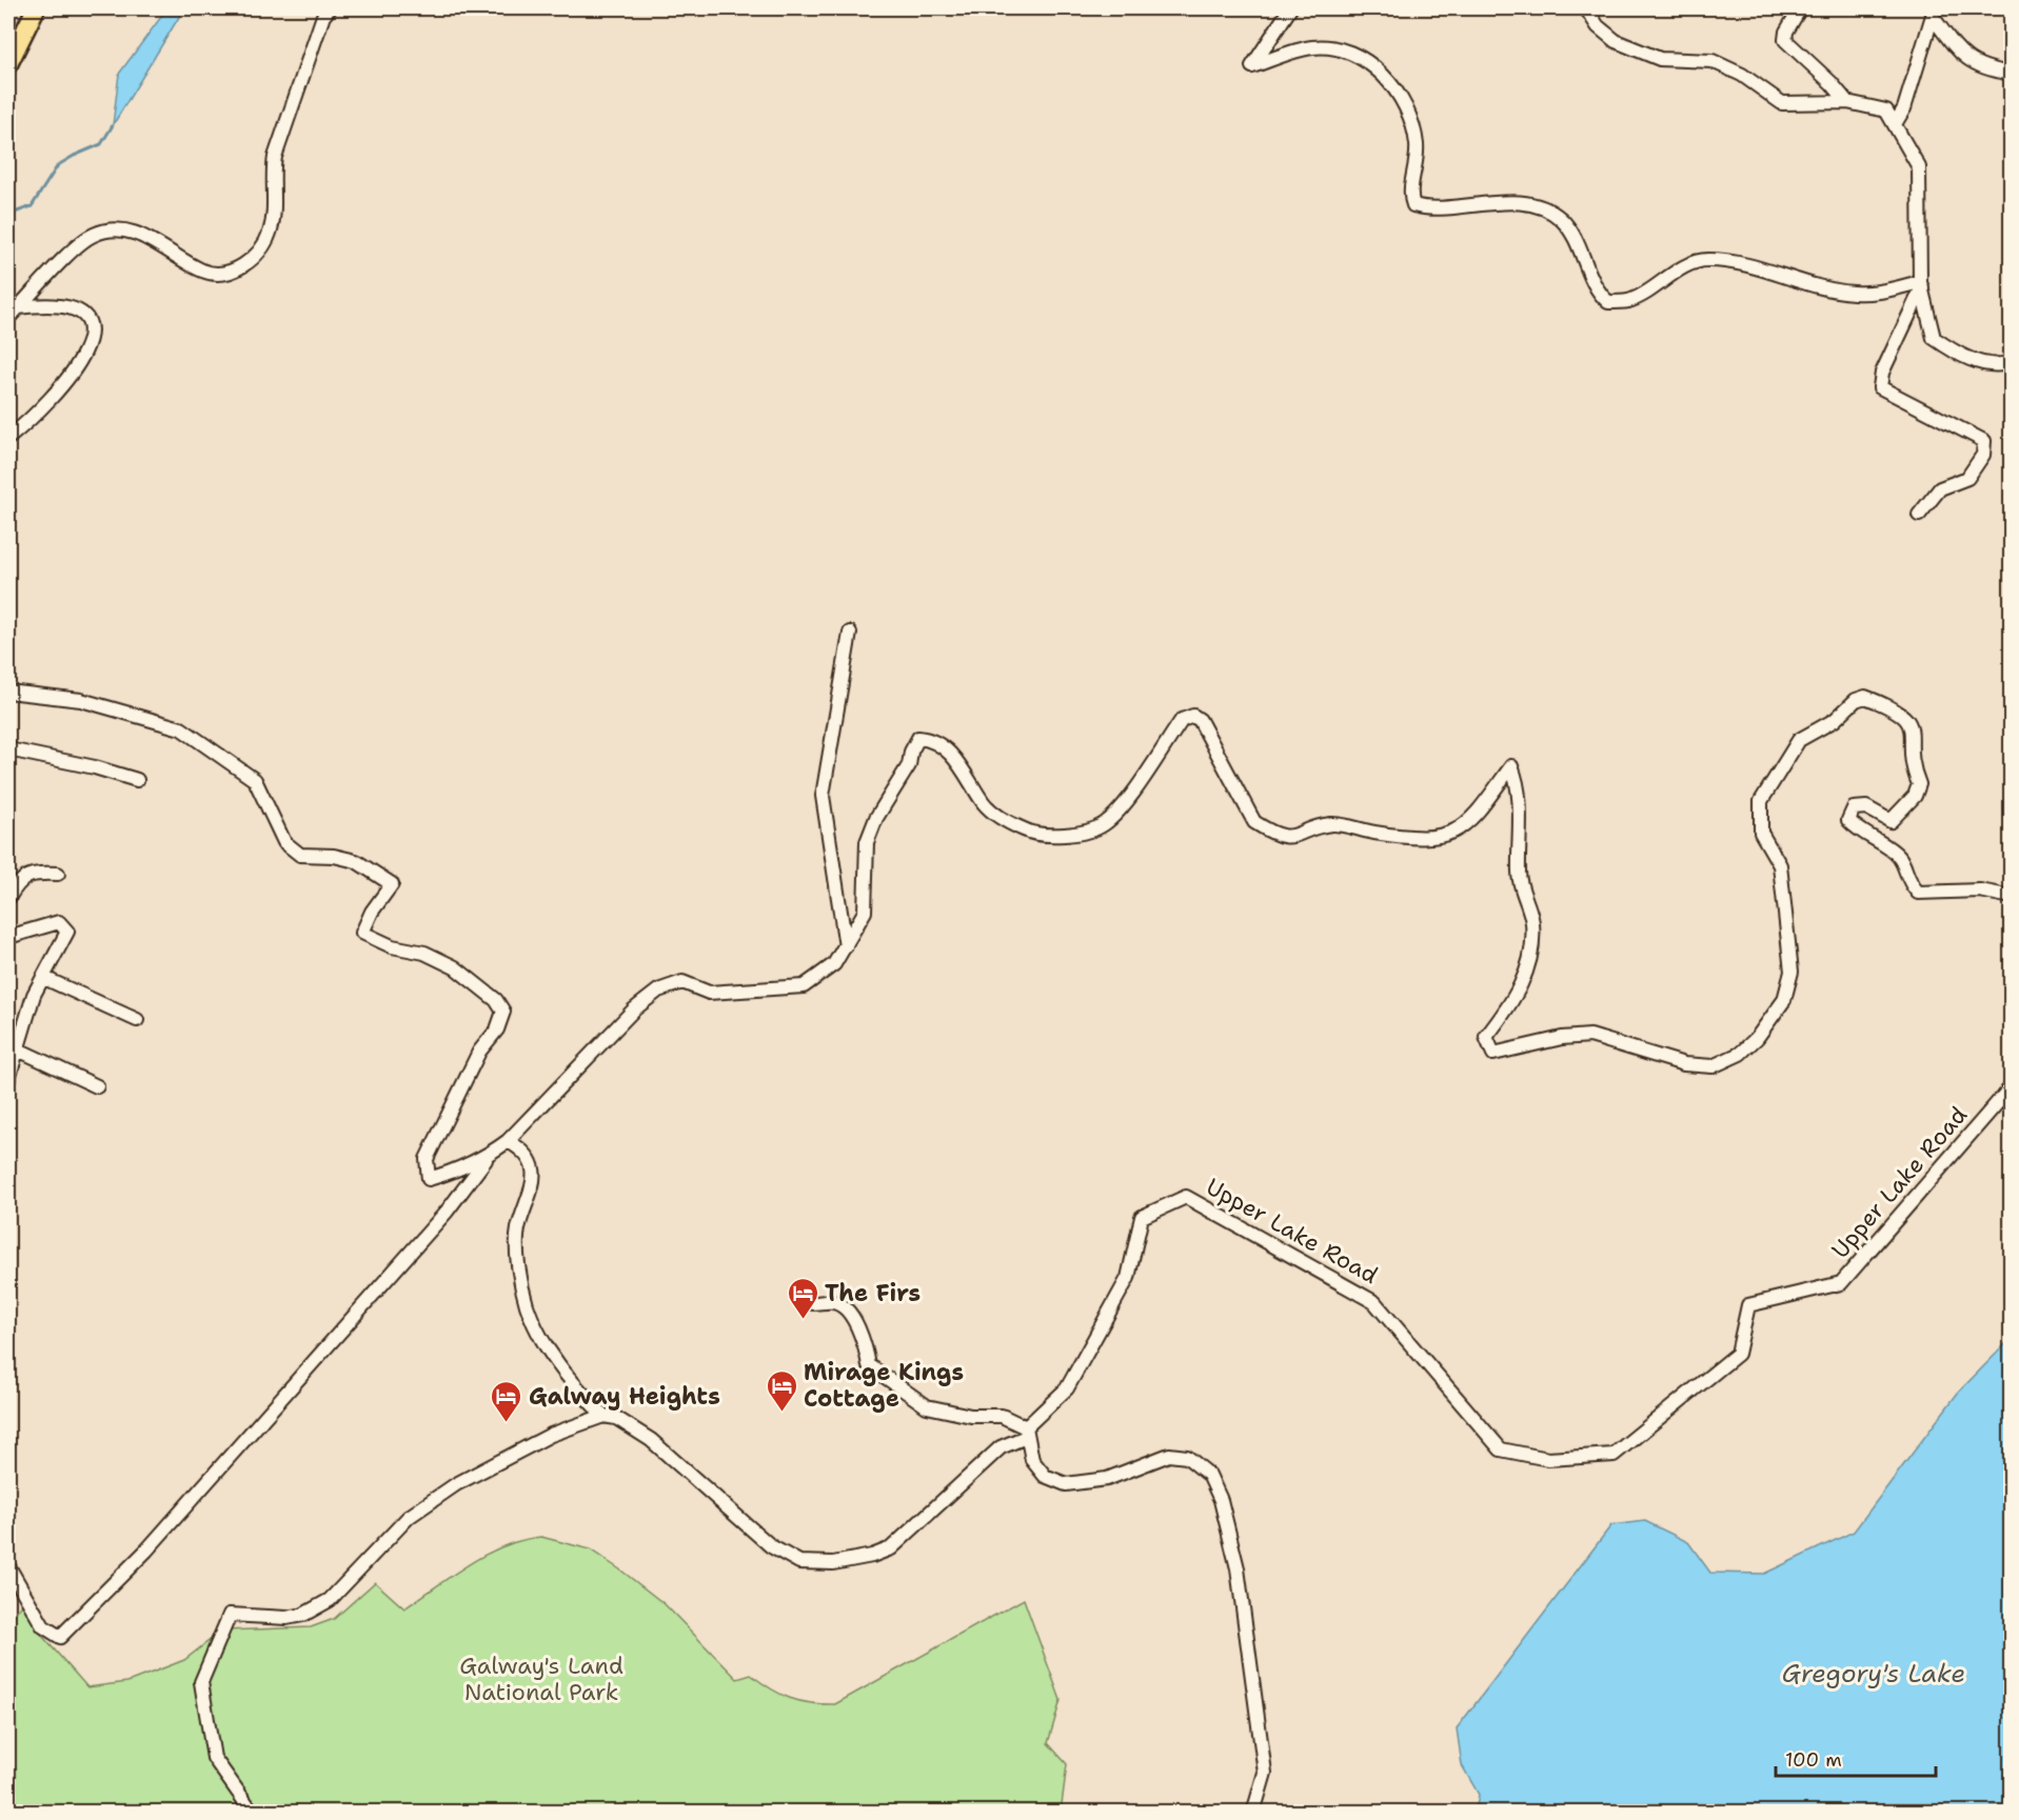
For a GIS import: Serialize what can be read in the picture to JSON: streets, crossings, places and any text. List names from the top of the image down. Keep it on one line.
{"streets":{"street":["Upper Lake Road"]},"water":["Gregory's Lake"],"parks":["Galway's Land National Park"],"places":{"hotel":["The Firs","Mirage Kings Cottage","Galway Heights"]},"scale_bar":"100 m"}
